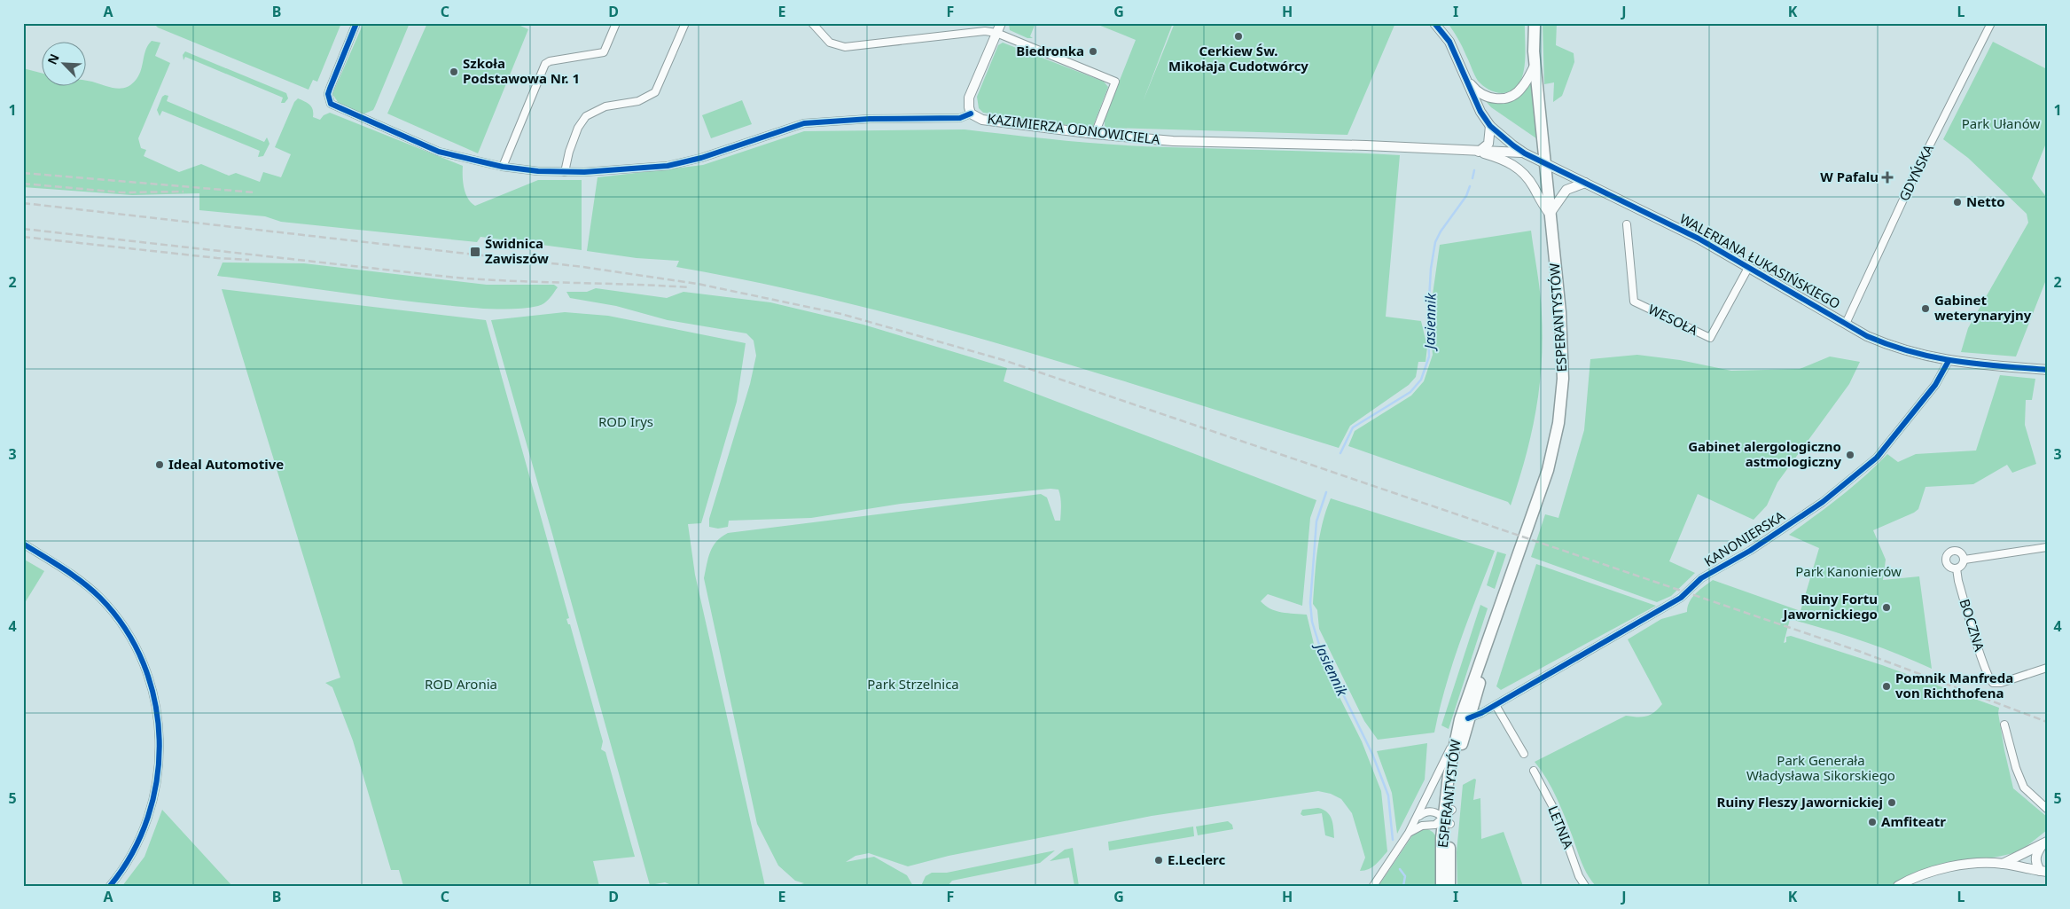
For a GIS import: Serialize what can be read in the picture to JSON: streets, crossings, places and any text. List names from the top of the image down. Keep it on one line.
{"streets":{"main road":["ESPERANTYSTÓW"],"street":["KAZIMIERZA ODNOWICIELA","GDYŃSKA","WALERIANA ŁUKASIŃSKIEGO","WESOŁA","KANONIERSKA","BOCZNA","LETNIA"]},"crossings":[["KAZIMIERZA ODNOWICIELA","WALERIANA ŁUKASIŃSKIEGO"],["GDYŃSKA","WALERIANA ŁUKASIŃSKIEGO"],["WALERIANA ŁUKASIŃSKIEGO","ESPERANTYSTÓW"],["WALERIANA ŁUKASIŃSKIEGO","WESOŁA"],["WALERIANA ŁUKASIŃSKIEGO","KANONIERSKA"],["ESPERANTYSTÓW","KANONIERSKA"]],"water":["Jasiennik"],"parks":["Park Ułanów","ROD Irys","Park Kanonierów","ROD Aronia","Park Strzelnica","Park Generała Władysława Sikorskiego"],"places":{"other":["Cerkiew Św. Mikołaja Cudotwórcy","Biedronka","Szkoła Podstawowa Nr. 1","Netto","Gabinet weterynaryjny","Gabinet alergologiczno astmologiczny","Ideal Automotive","Ruiny Fortu Jawornickiego","Pomnik Manfreda von Richthofena","Ruiny Fleszy Jawornickiej","Amfiteatr","E.Leclerc"],"health":["W Pafalu"],"transit":["Świdnica Zawiszów"]},"north":"top left","grid":{"columns":["A","B","C","D","E","F","G","H","I","J","K","L"],"rows":["1","2","3","4","5"]}}
